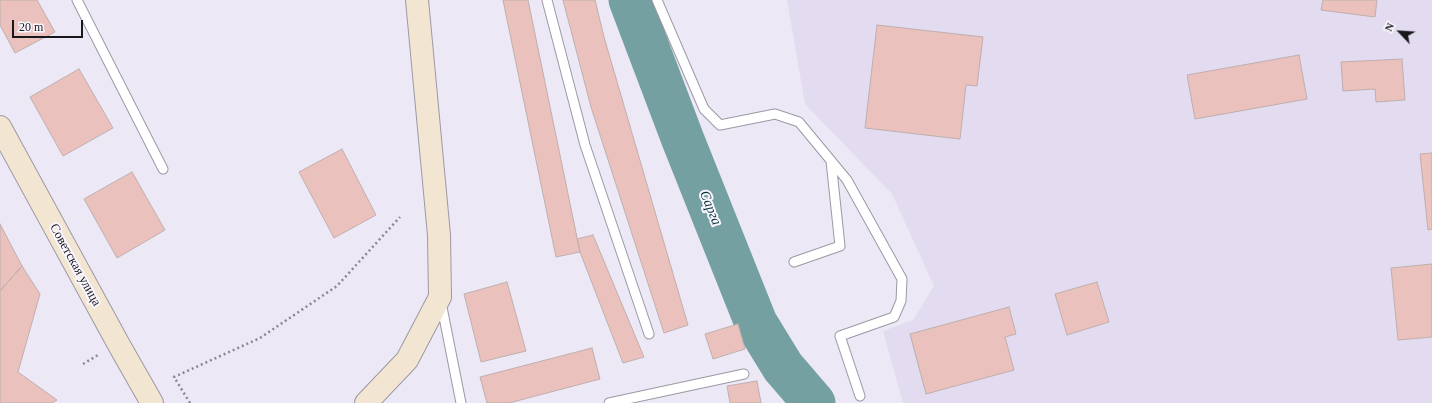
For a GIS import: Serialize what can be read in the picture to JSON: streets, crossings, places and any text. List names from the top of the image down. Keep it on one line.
{"streets":{"street":["Советская улица"]},"water":["Сарга"],"scale_bar":"20 m","north":"top left"}
